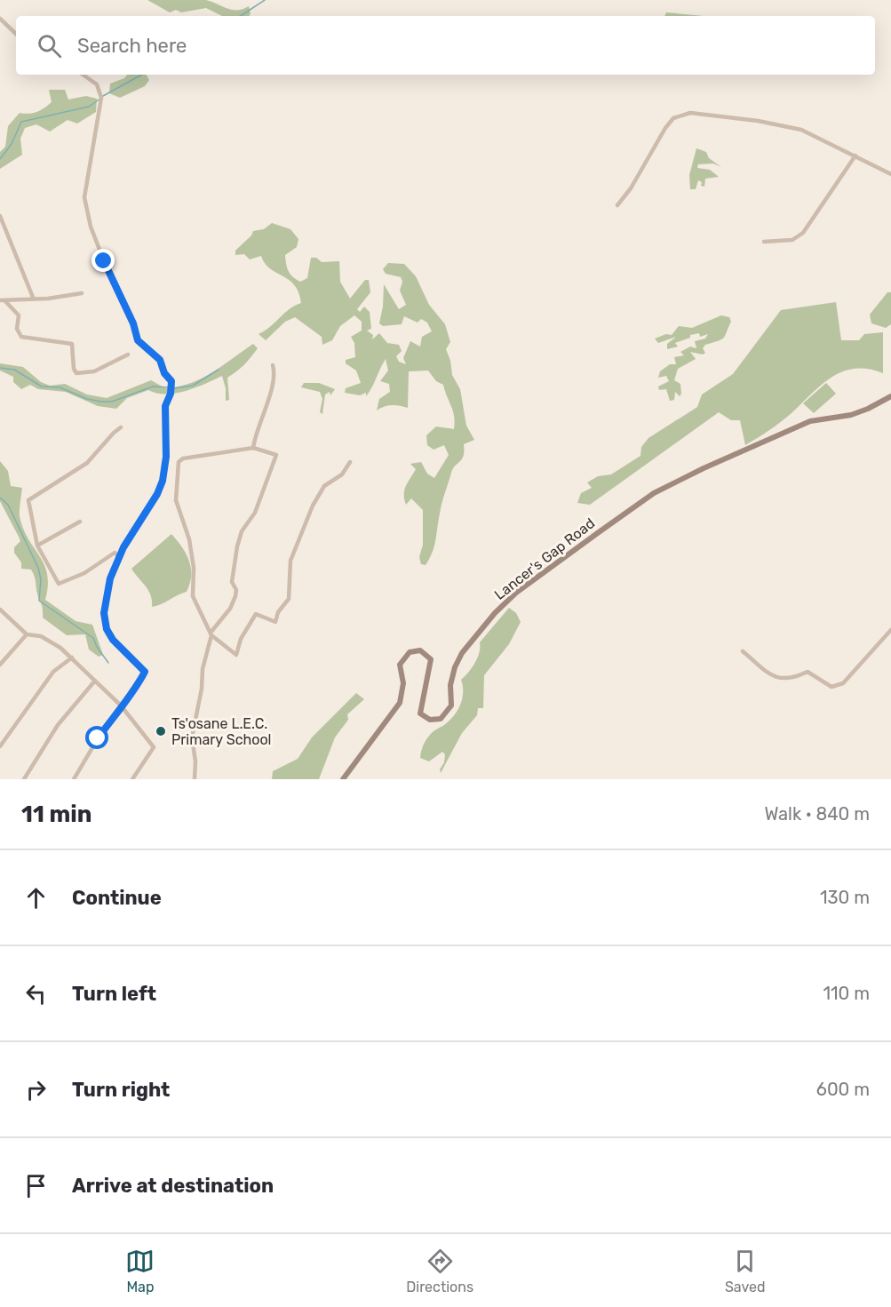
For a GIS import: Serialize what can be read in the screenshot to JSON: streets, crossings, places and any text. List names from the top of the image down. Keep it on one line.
{"streets":{"main road":["Lancer's Gap Road"]},"places":["Ts'osane L.E.C. Primary School"],"page":{"search":"Search here","heading":["11 min","Walk · 840 m"],"list":[["Continue","130 m"],["Turn left","110 m"],["Turn right","600 m"],"Arrive at destination"],"nav":["Map","Directions","Saved"]}}
